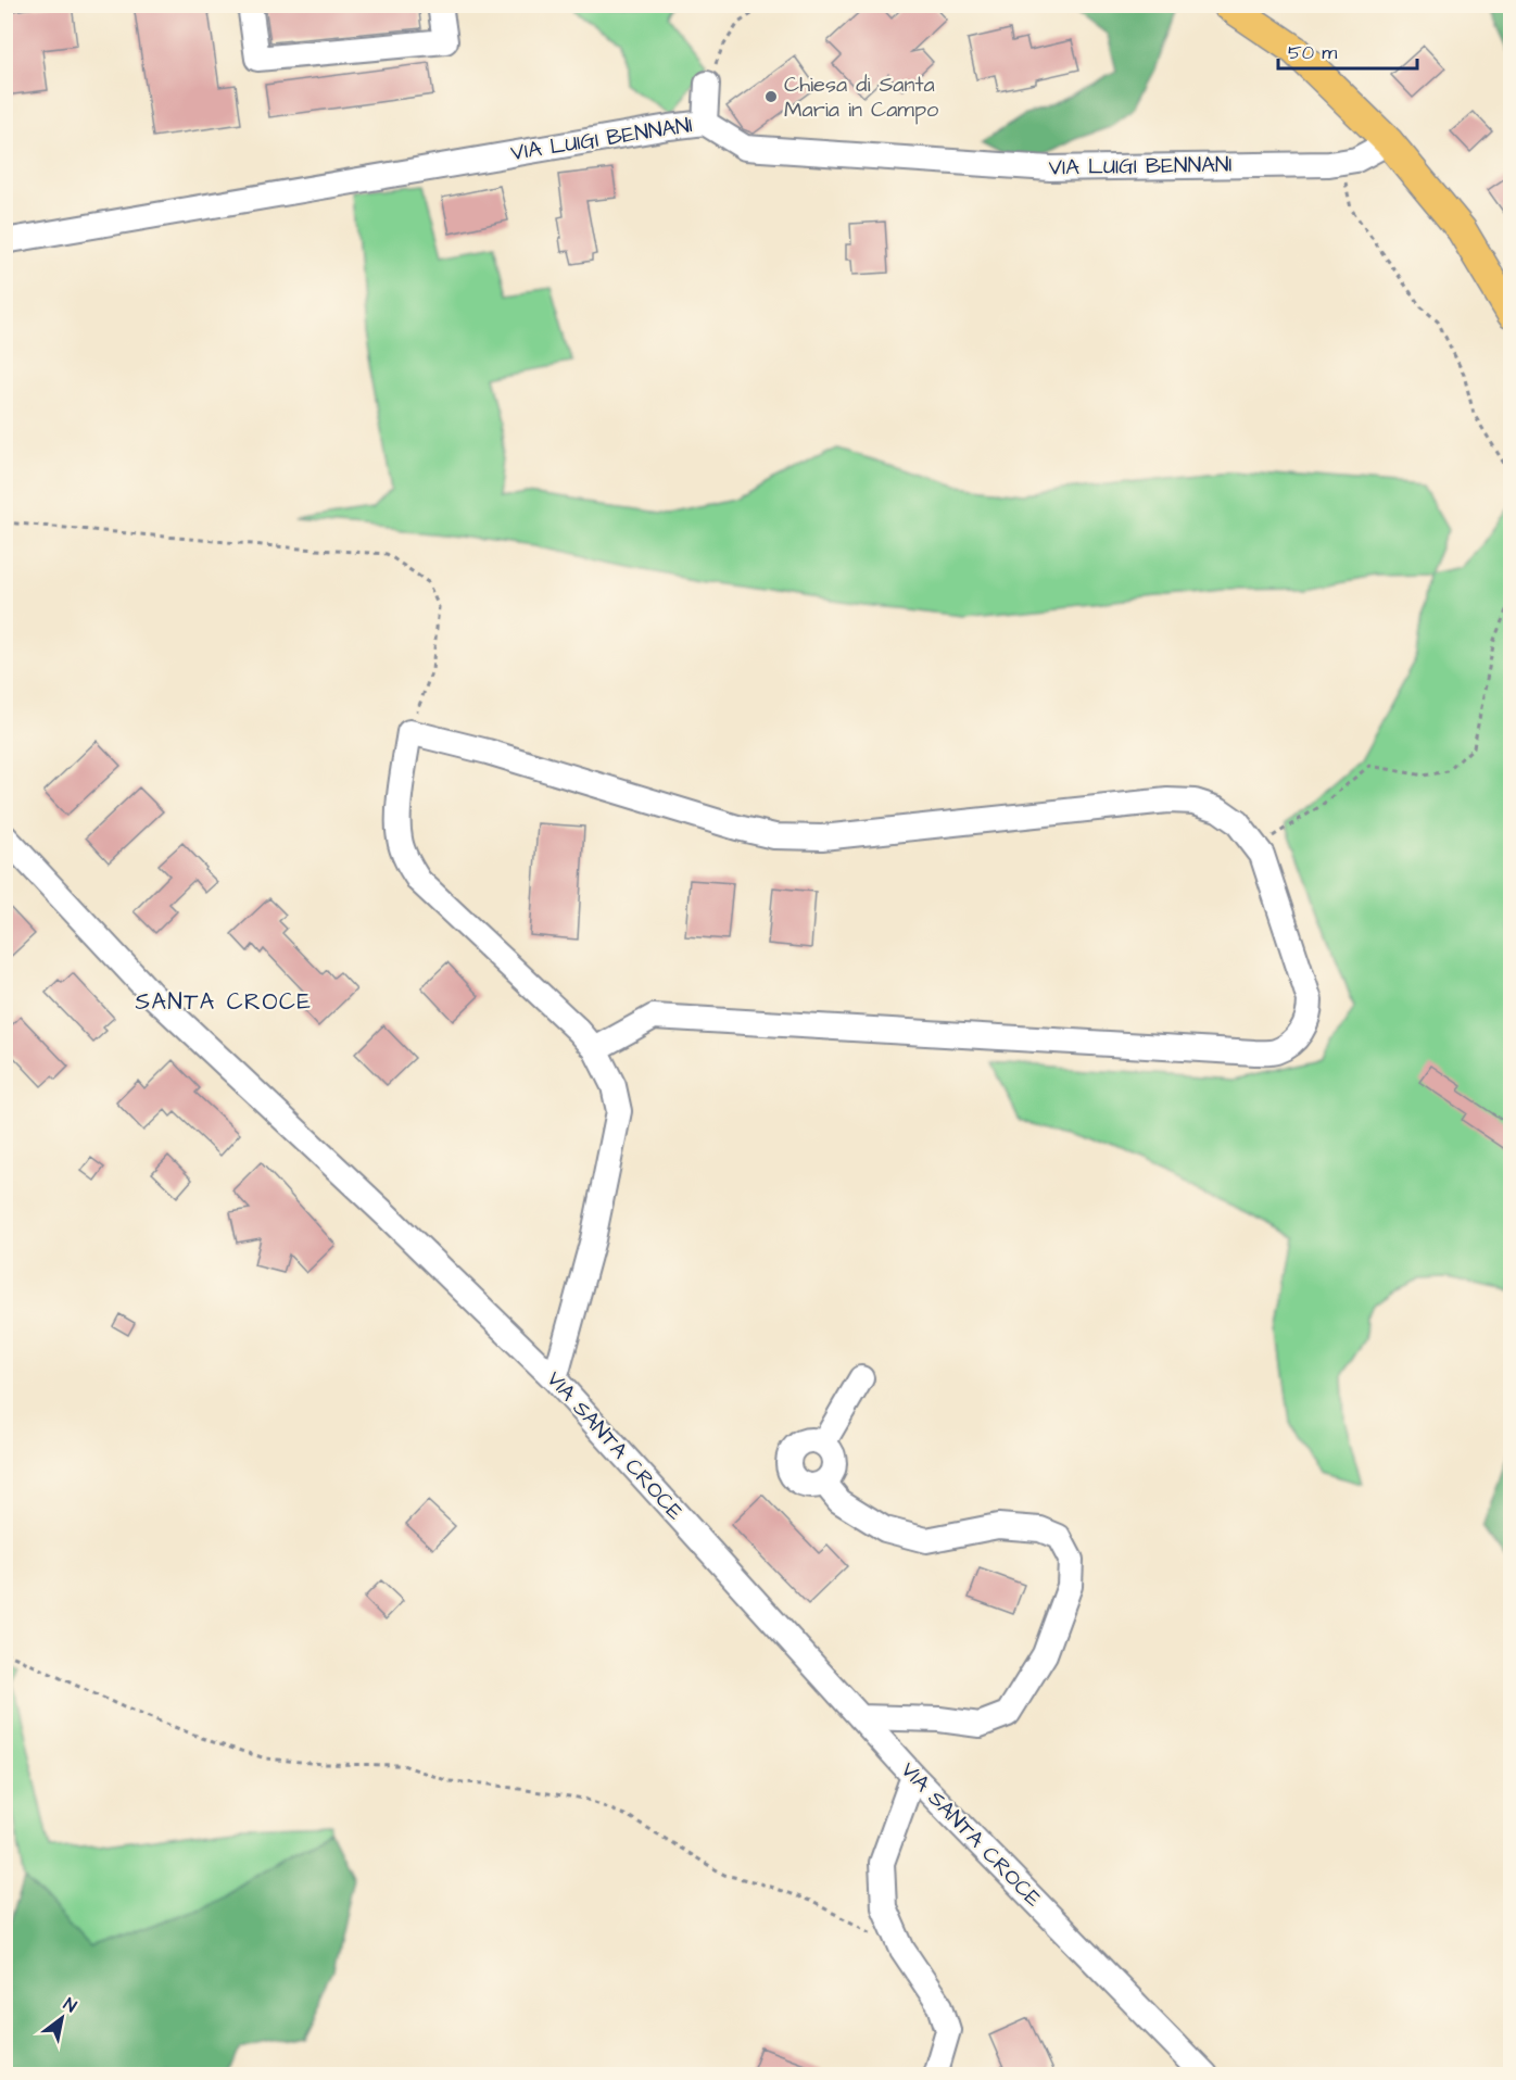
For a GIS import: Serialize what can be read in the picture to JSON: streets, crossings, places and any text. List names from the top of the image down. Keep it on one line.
{"streets":{"street":["VIA LUIGI BENNANI","VIA SANTA CROCE"]},"districts":["SANTA CROCE"],"places":["Chiesa di Santa Maria in Campo"],"scale_bar":"50 m","north":"top right"}
